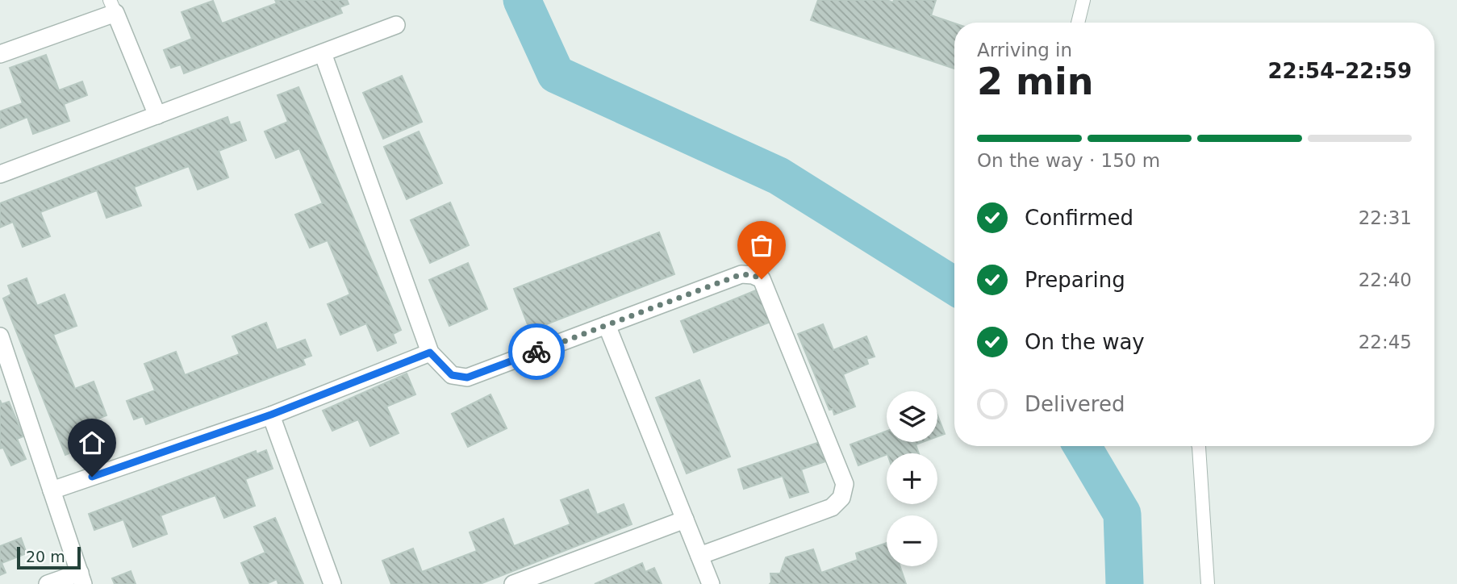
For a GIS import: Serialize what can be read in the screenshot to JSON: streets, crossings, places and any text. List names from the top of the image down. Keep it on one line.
{"scale_bar":"20 m","page":{"heading":["2 min","Arriving in","22:54–22:59"],"bar":"On the way · 150 m","list":[["Confirmed","22:31"],["Preparing","22:40"],["On the way","22:45"],"Delivered"],"map_buttons":["+","−"],"scale":"20 m"}}
